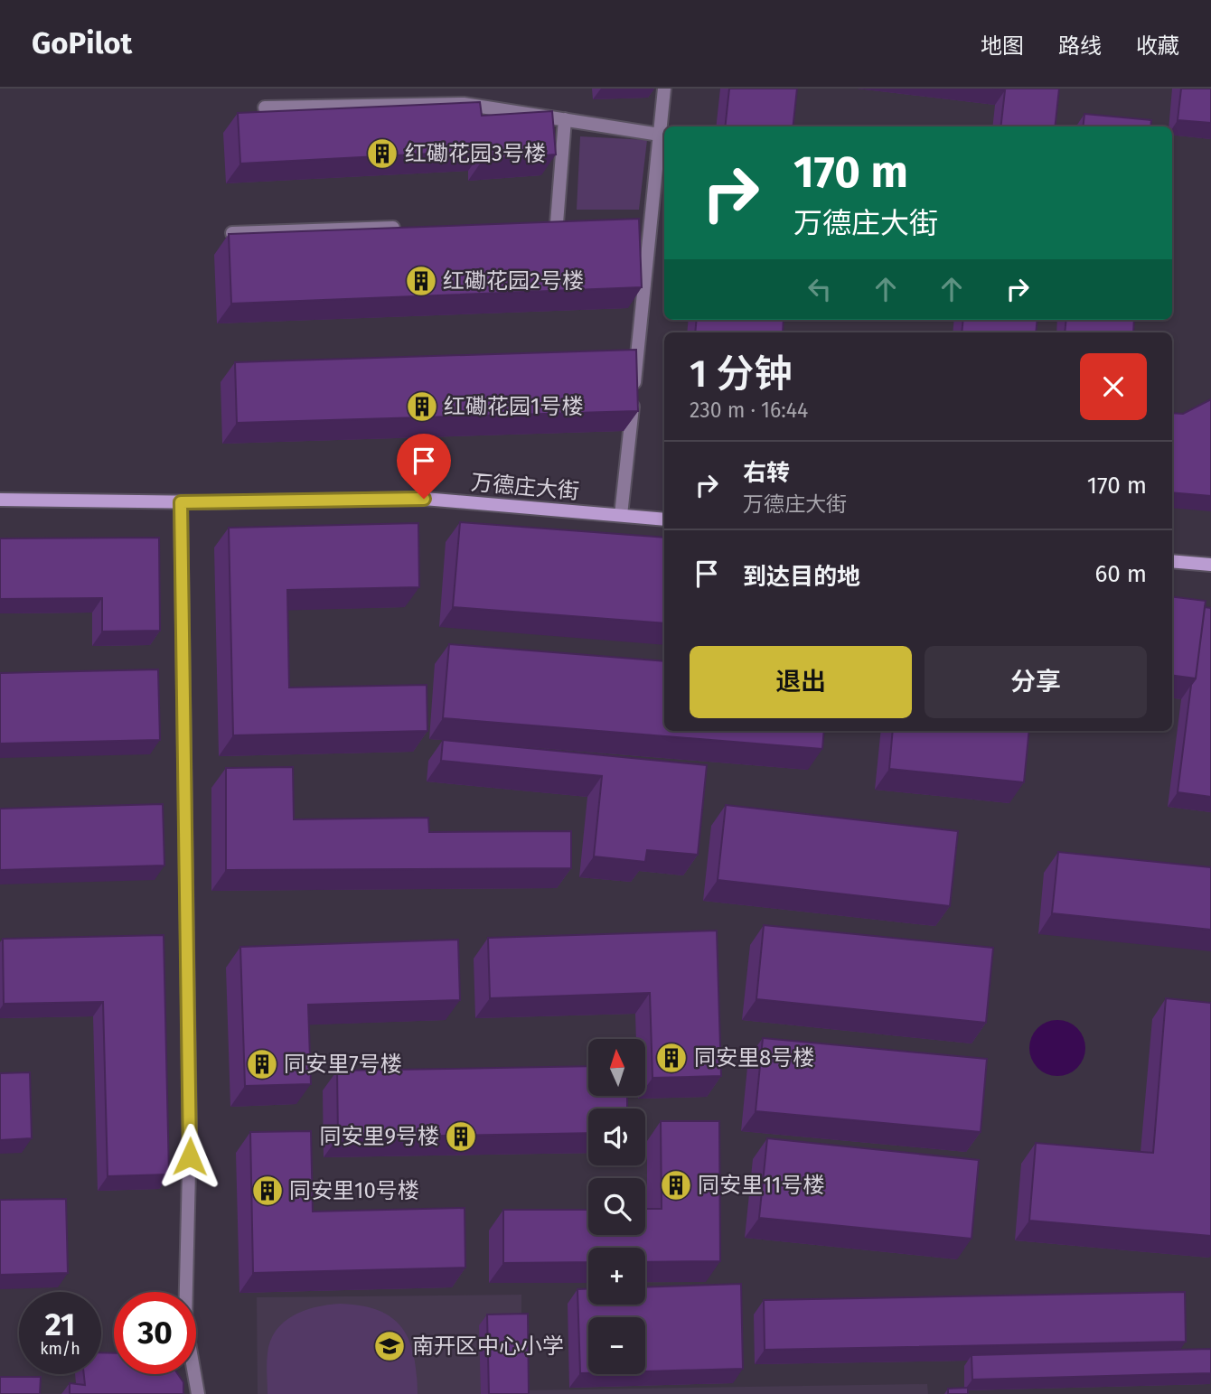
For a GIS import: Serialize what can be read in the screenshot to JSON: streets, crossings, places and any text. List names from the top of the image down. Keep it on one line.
{"streets":{"street":["万德庄大街"]},"places":{"building":["红磡花园3号楼","红磡花园2号楼","红磡花园1号楼","同安里8号楼","同安里7号楼","同安里9号楼","同安里11号楼","同安里10号楼"],"school or university":["南开区中心小学"]},"north":"top","page":{"header":"GoPilot","nav":["地图","路线","收藏"],"turn":["170 m","万德庄大街"],"heading":["1 分钟","230 m · 16:44"],"list":[{"name":"右转","note":"万德庄大街","value":"170 m"},{"name":"到达目的地","value":"60 m"}],"buttons":["退出","分享"],"map_buttons":["+","−"],"speed":"21 km/h","limit":"30"}}
